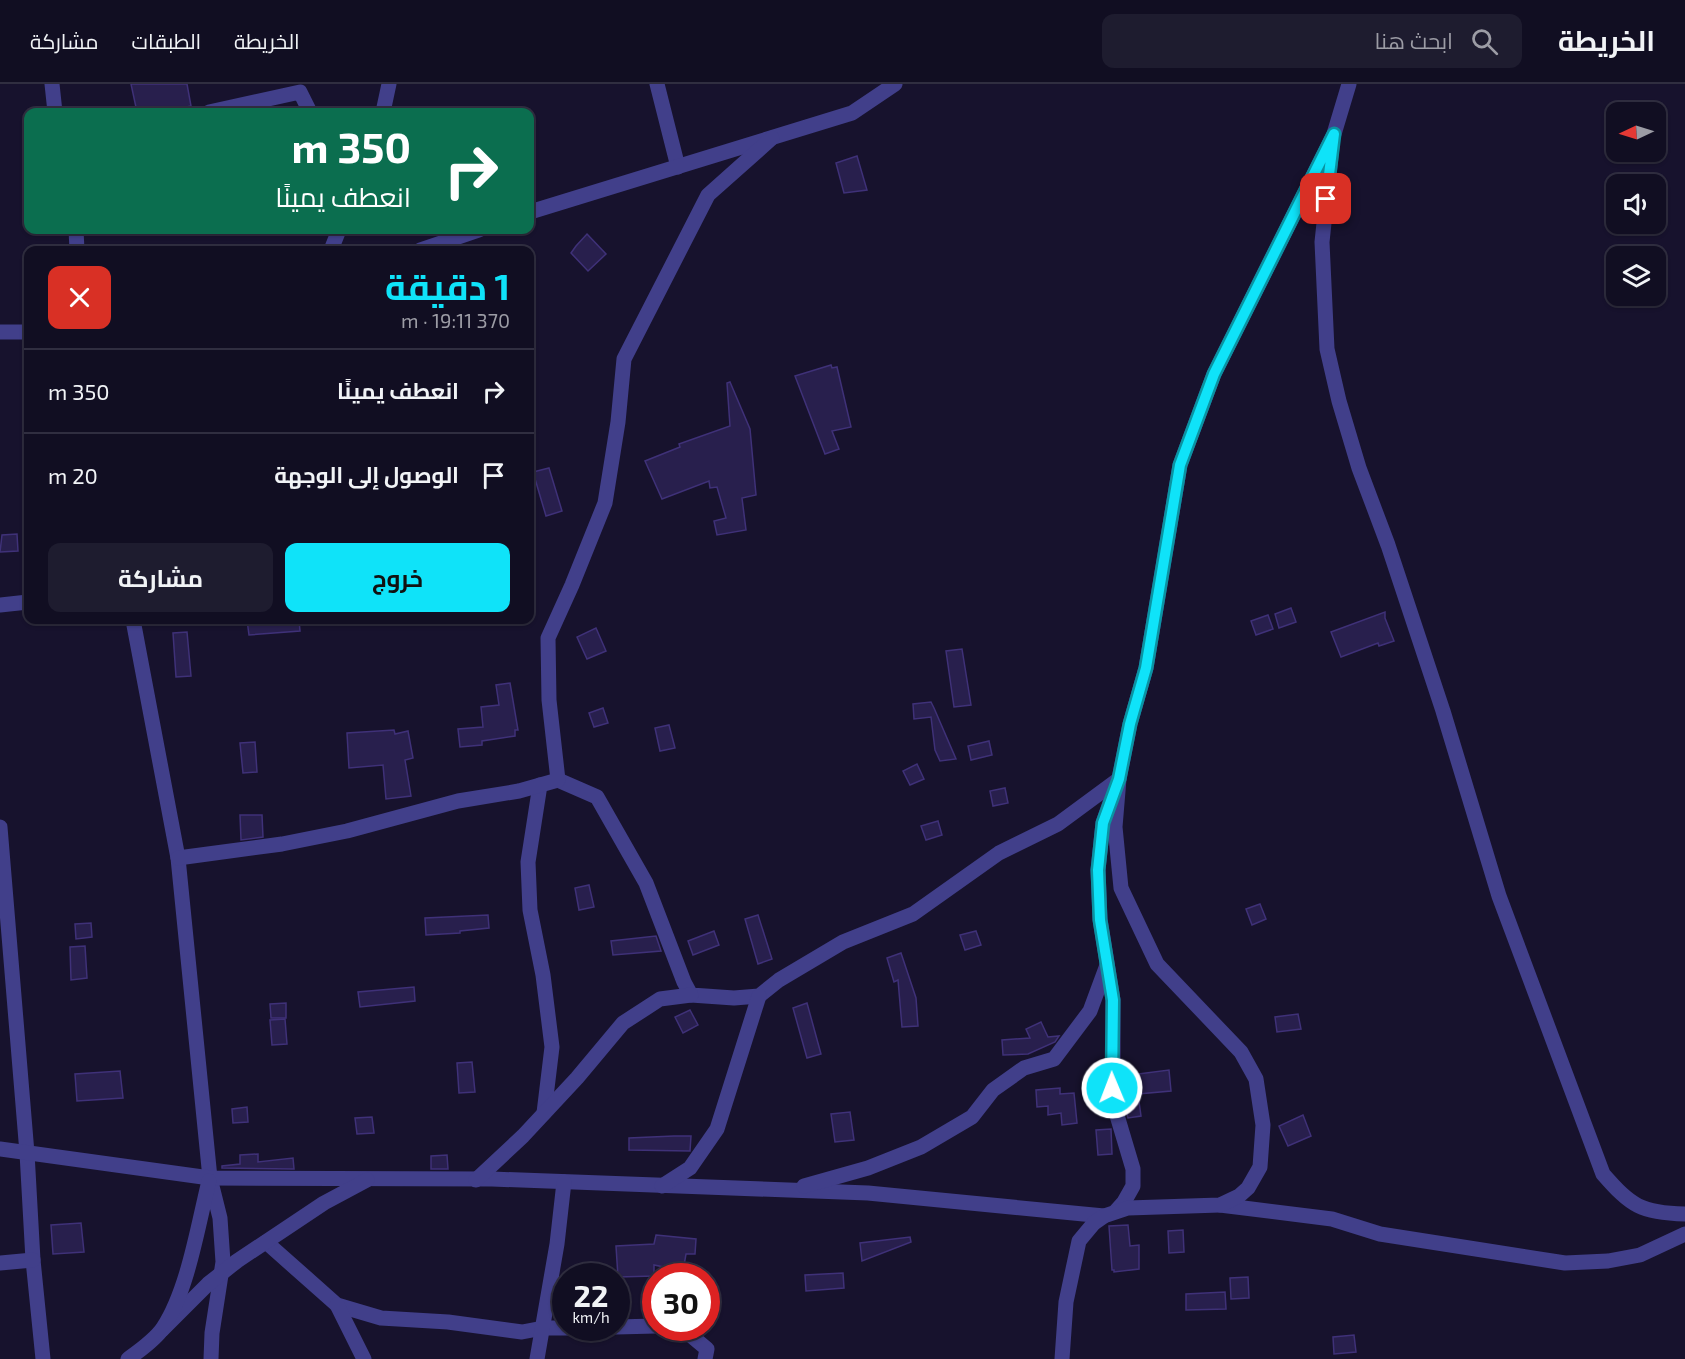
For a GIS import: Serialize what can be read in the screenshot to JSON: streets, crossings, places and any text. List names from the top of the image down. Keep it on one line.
{"north":"left","page":{"header":"الخريطة","search":"ابحث هنا","nav":["الخريطة","الطبقات","مشاركة"],"turn":["350 m","انعطف يمينًا"],"heading":["1 دقيقة","370 m · 19:11"],"list":[{"name":"انعطف يمينًا","value":"350 m"},{"name":"الوصول إلى الوجهة","value":"20 m"}],"buttons":["خروج","مشاركة"],"speed":"22 km/h","limit":"30"}}
